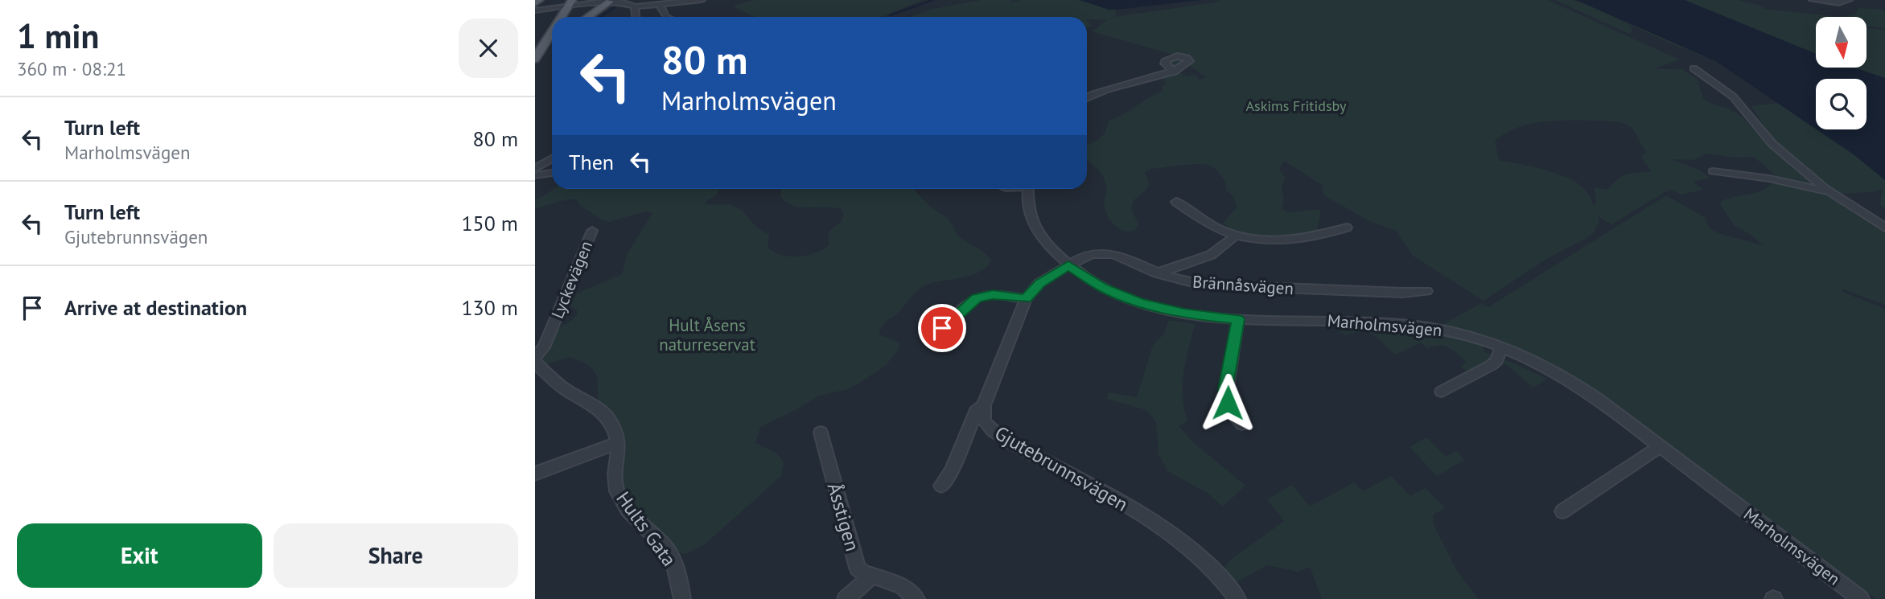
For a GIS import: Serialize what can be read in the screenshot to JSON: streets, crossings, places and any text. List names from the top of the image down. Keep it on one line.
{"streets":{"street":["Lyckevägen","Brännåsvägen","Marholmsvägen","Gjutebrunnsvägen","Åsstigen","Hults Gata"]},"crossings":[["Brännåsvägen","Marholmsvägen"],["Brännåsvägen","Gjutebrunnsvägen"],["Marholmsvägen","Gjutebrunnsvägen"]],"parks":["Askims Fritidsby","Hult Åsens naturreservat"],"north":"bottom","page":{"heading":["1 min","360 m · 08:21"],"turn":["80 m","Marholmsvägen"],"list":[{"name":"Turn left","note":"Marholmsvägen","value":"80 m"},{"name":"Turn left","note":"Gjutebrunnsvägen","value":"150 m"},{"name":"Arrive at destination","value":"130 m"}],"then":"Then","buttons":["Exit","Share"]}}
